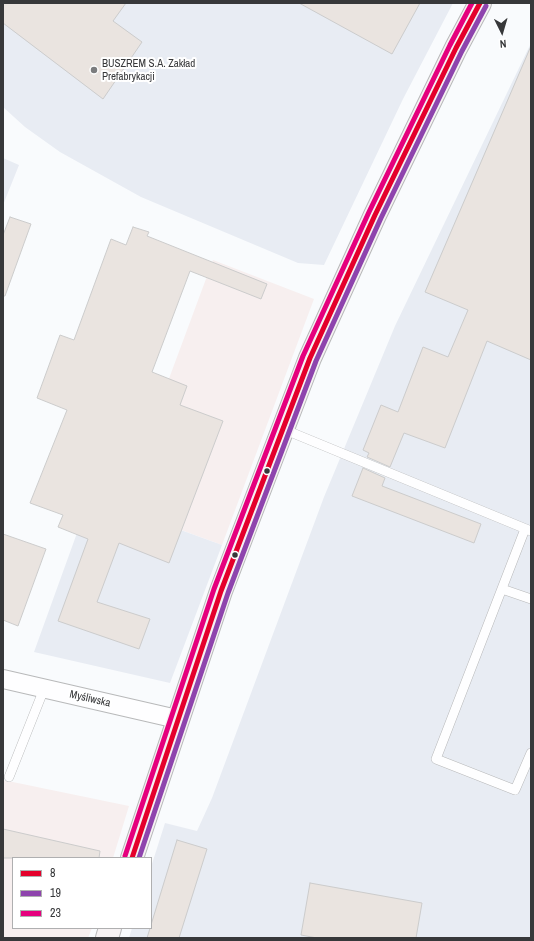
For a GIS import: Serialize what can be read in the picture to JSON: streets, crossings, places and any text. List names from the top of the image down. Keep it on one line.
{"streets":{"street":["Myśliwska"]},"places":["BUSZREM S.A. Zakład Prefabrykacji"],"lines":["transit line 8","transit line 23","transit line 19"],"legend":["8","19","23"],"north":"bottom"}
